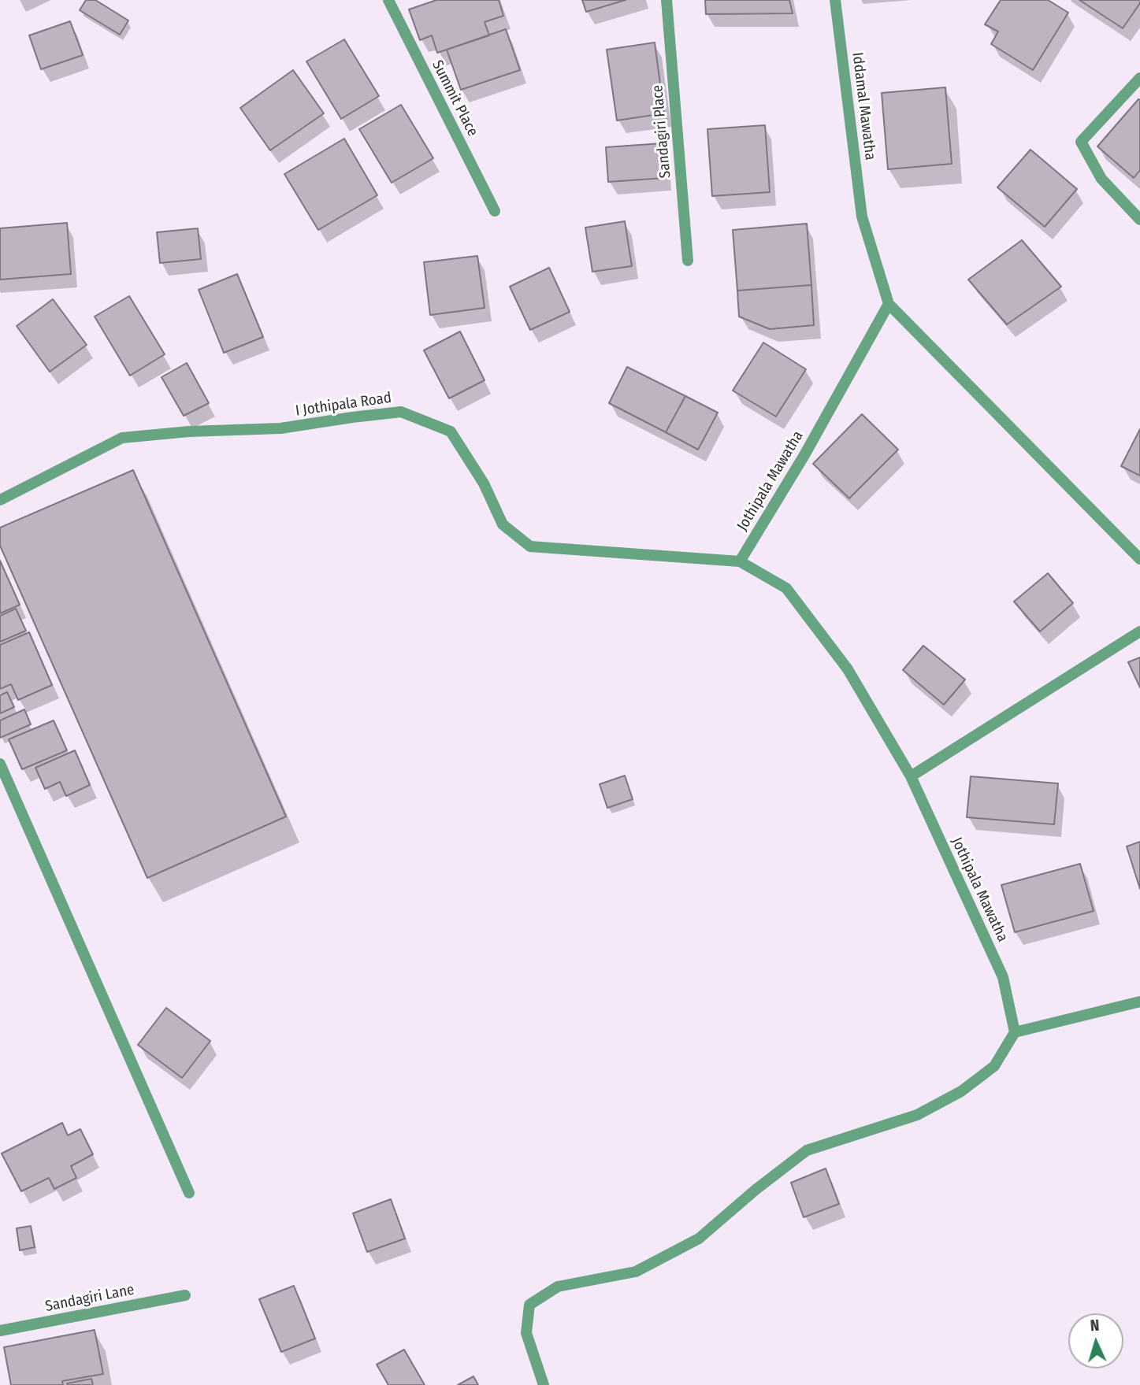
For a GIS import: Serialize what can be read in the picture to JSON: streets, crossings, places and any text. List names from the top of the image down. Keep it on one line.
{"streets":{"street":["Summit Place","Iddamal Mawatha","Sandagiri Place","I Jothipala Road","Jothipala Mawatha","Sandagiri Lane"]},"crossings":[["Iddamal Mawatha","Jothipala Mawatha"],["I Jothipala Road","Jothipala Mawatha"]],"north":"top"}
